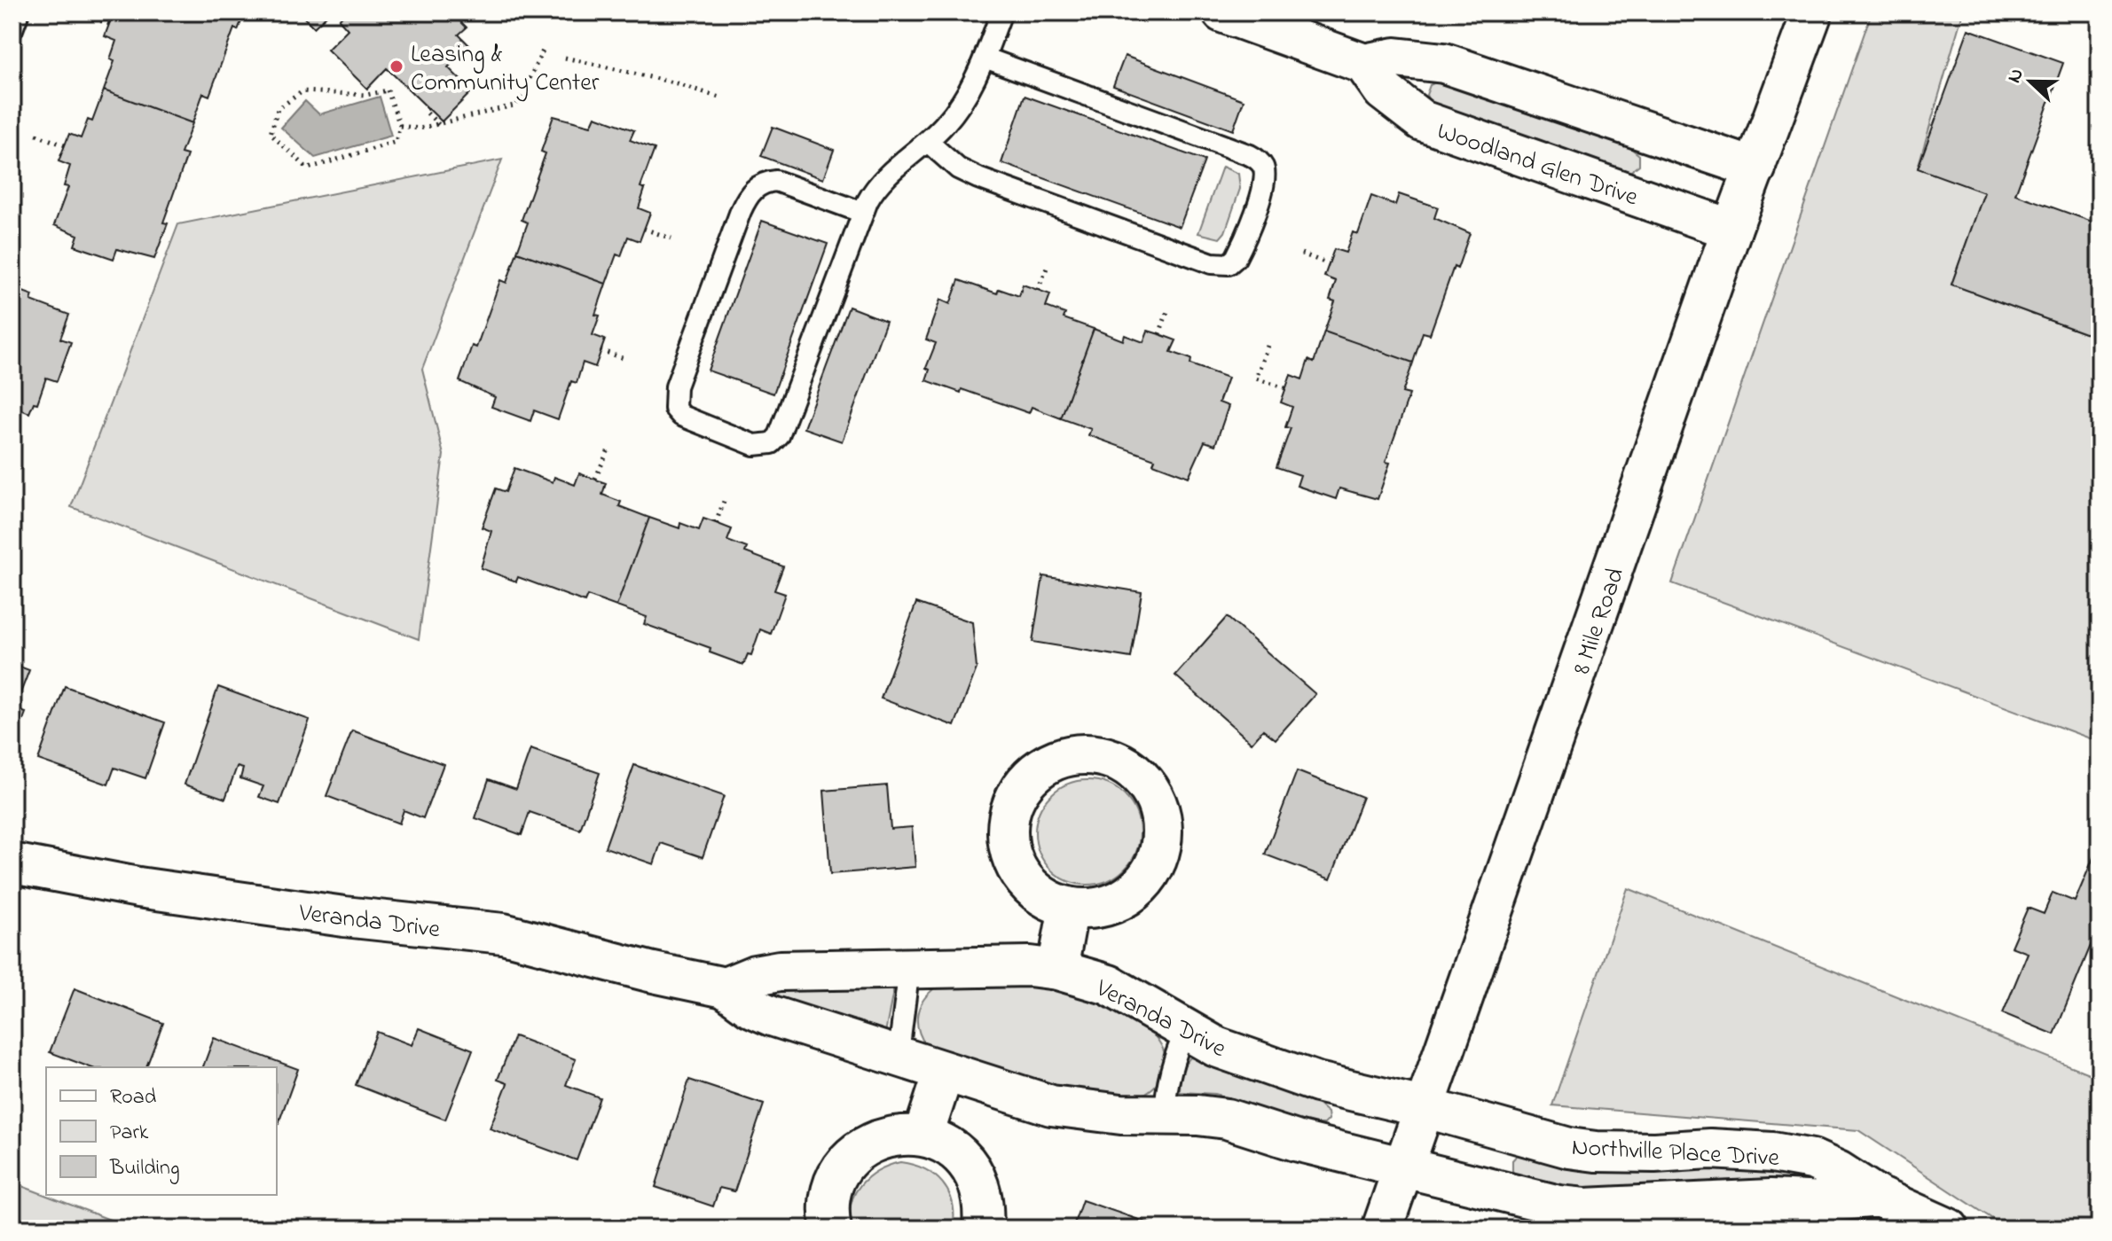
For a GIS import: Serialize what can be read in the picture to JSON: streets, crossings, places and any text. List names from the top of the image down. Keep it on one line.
{"streets":{"street":["Woodland Glen Drive","8 Mile Road","Veranda Drive","Northville Place Drive"]},"crossings":[["Woodland Glen Drive","8 Mile Road"],["8 Mile Road","Veranda Drive"],["8 Mile Road","Northville Place Drive"],["Veranda Drive","Northville Place Drive"]],"places":["Leasing & Community Center"],"legend":["Road","Park","Building"],"north":"left"}
